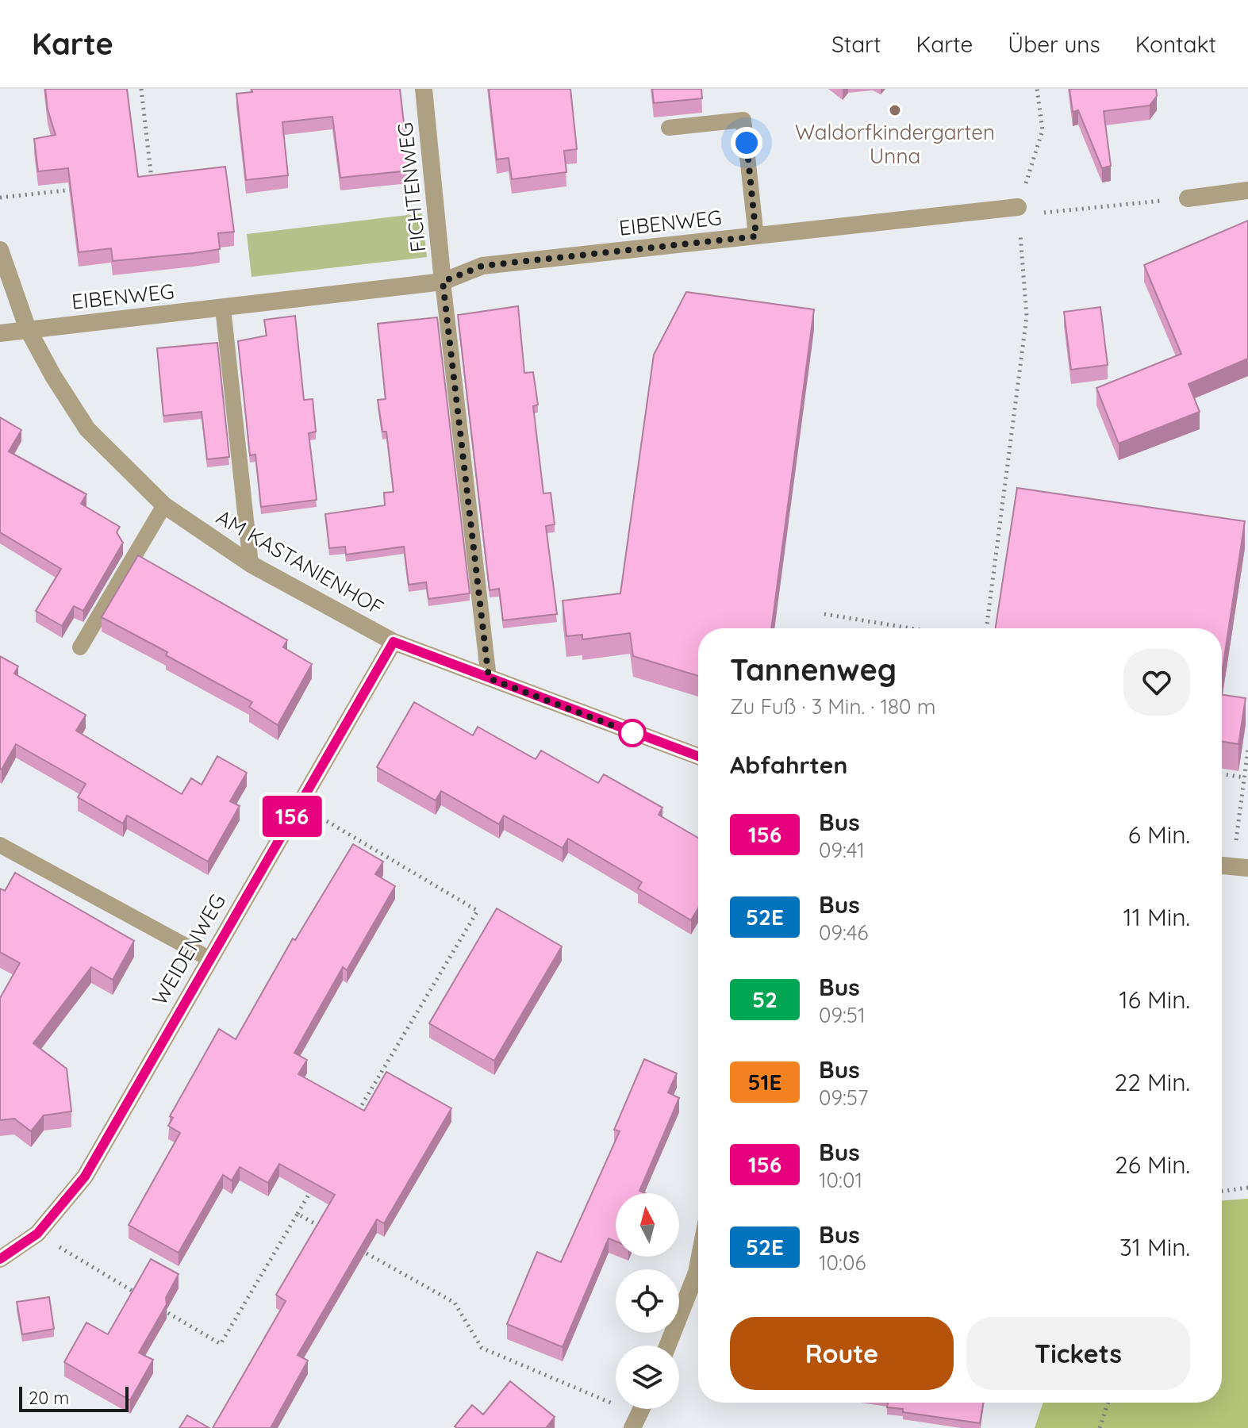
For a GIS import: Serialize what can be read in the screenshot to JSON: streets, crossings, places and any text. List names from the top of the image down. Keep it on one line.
{"streets":{"street":["FICHTENWEG","EIBENWEG","AM KASTANIENHOF","WEIDENWEG"]},"crossings":[["FICHTENWEG","EIBENWEG"],["EIBENWEG","AM KASTANIENHOF"],["AM KASTANIENHOF","WEIDENWEG"]],"places":["Waldorfkindergarten Unna"],"lines":["bus line 156"],"scale_bar":"20 m","north":"top","page":{"header":"Karte","nav":["Start","Karte","Über uns","Kontakt"],"on_map":"156","heading":[["Tannenweg","Zu Fuß · 3 Min. · 180 m"],"Abfahrten"],"list":[{"mark":"156","name":"Bus","note":"09:41","value":"6 Min."},{"mark":"52E","name":"Bus","note":"09:46","value":"11 Min."},{"mark":"52","name":"Bus","note":"09:51","value":"16 Min."},{"mark":"51E","name":"Bus","note":"09:57","value":"22 Min."},{"mark":"156","name":"Bus","note":"10:01","value":"26 Min."},{"mark":"52E","name":"Bus","note":"10:06","value":"31 Min."}],"buttons":["Route","Tickets"],"scale":"20 m"}}
